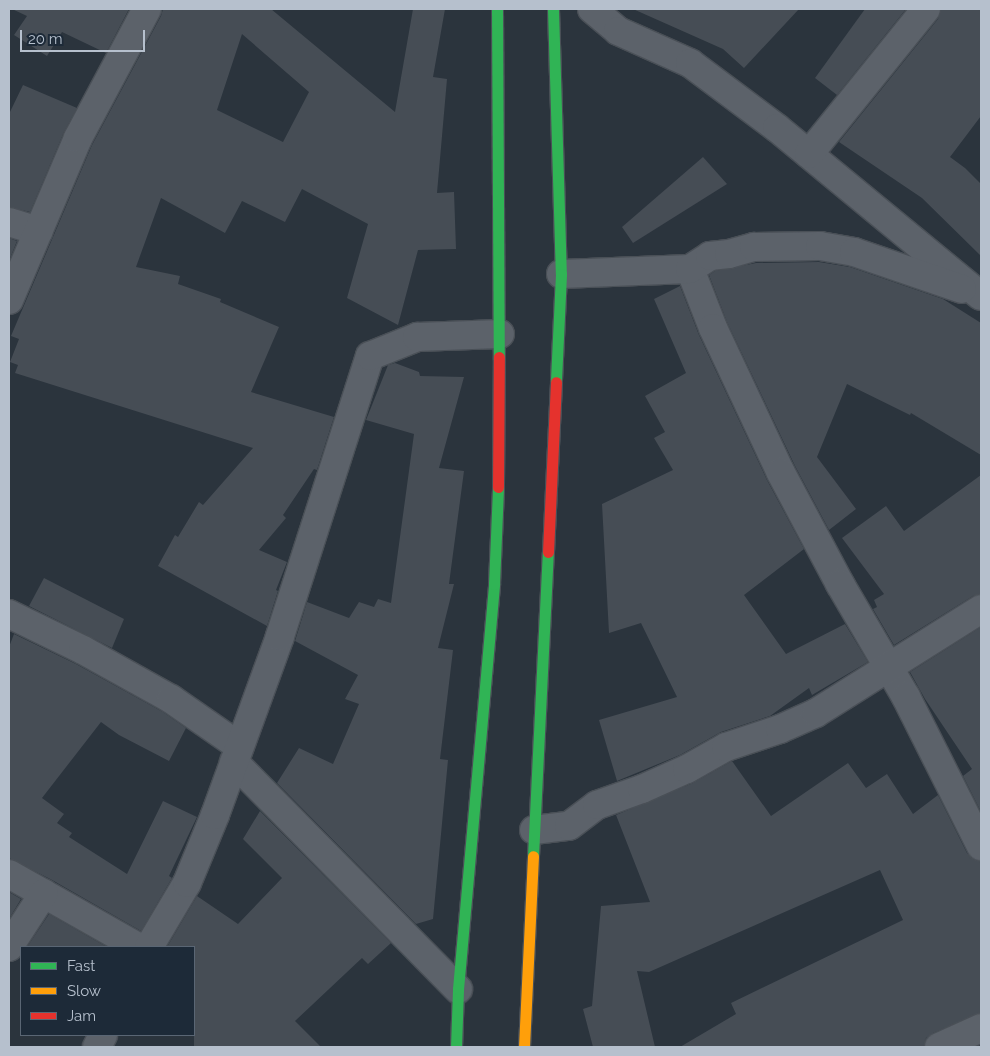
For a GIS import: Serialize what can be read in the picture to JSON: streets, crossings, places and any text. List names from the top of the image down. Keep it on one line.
{"legend":["Fast","Slow","Jam"],"scale_bar":"20 m"}
